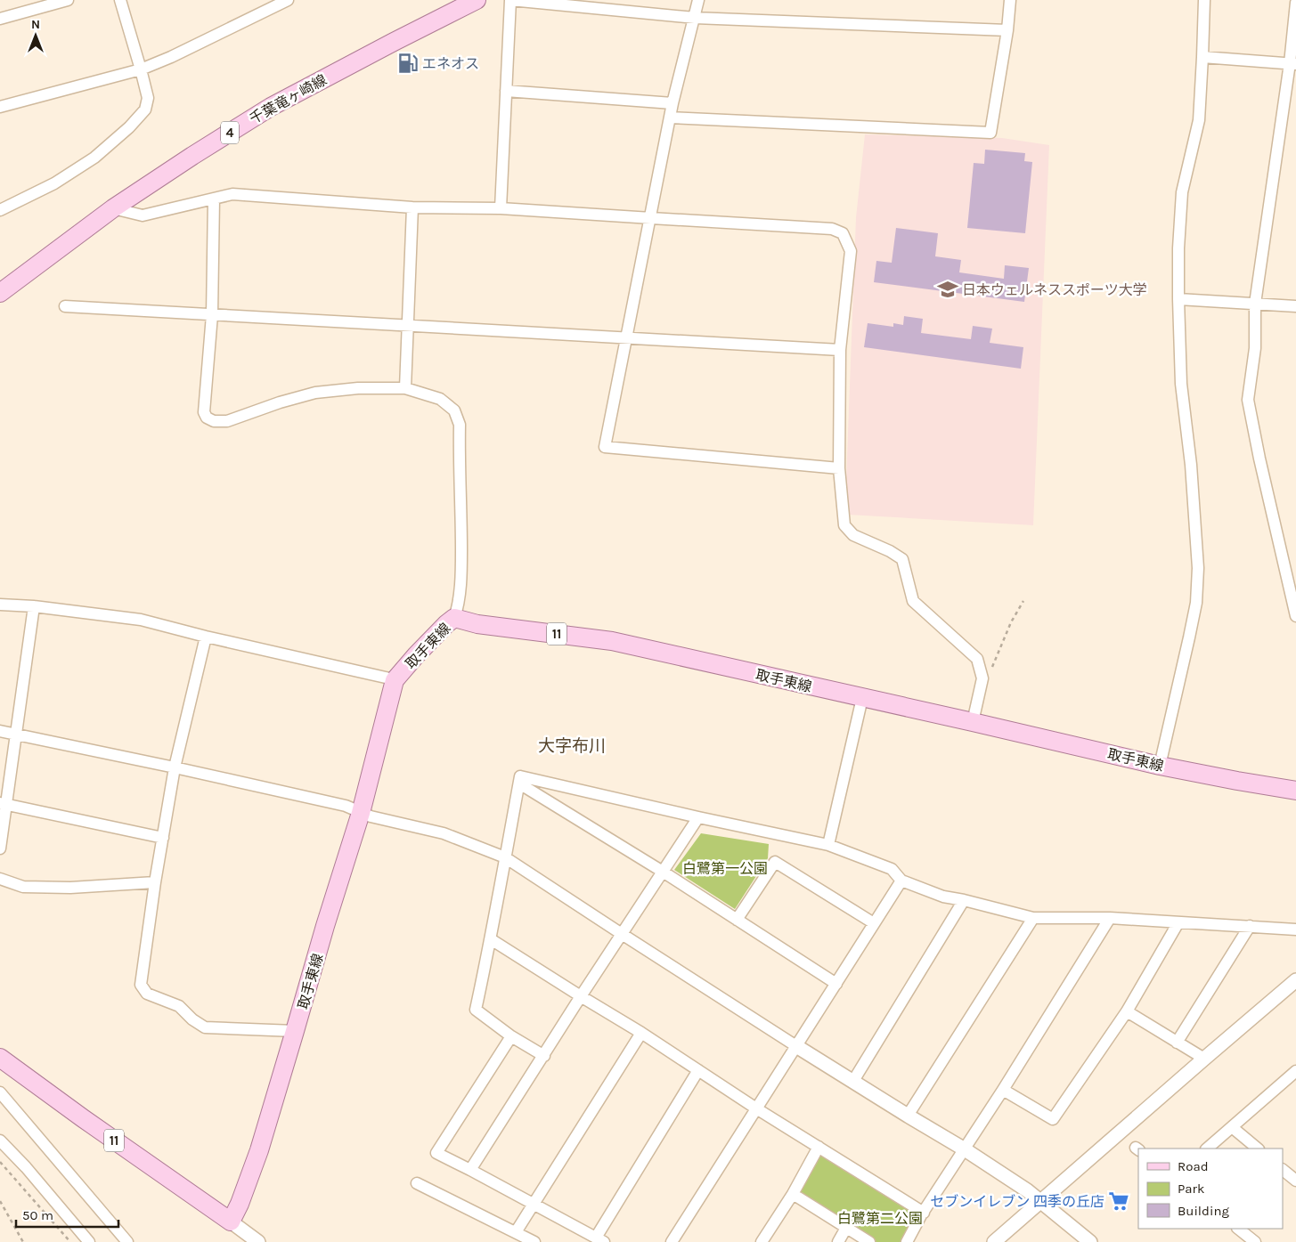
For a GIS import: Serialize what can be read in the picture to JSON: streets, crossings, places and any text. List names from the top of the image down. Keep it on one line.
{"streets":{"main road":["千葉竜ヶ崎線","4","11","取手東線"]},"crossings":[["11","取手東線"]],"districts":["大字布川"],"parks":["白鷺第一公園","白鷺第二公園"],"places":{"fuel station":["エネオス"],"school or university":["日本ウェルネススポーツ大学"],"supermarket":["セブンイレブン 四季の丘店"]},"legend":["Road","Park","Building"],"scale_bar":"50 m","north":"top"}
